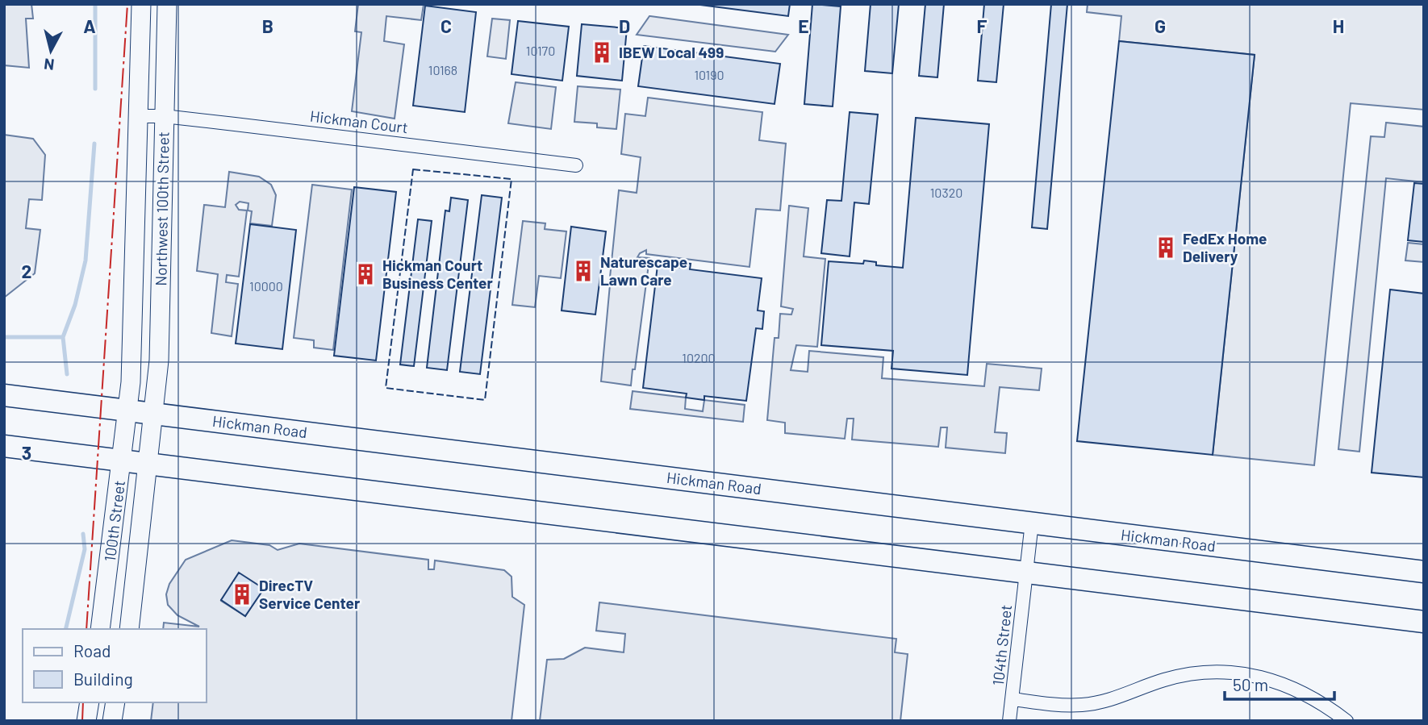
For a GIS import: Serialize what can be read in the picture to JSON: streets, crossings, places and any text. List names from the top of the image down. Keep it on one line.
{"streets":{"main road":["Northwest 100th Street","Hickman Road","100th Street"],"street":["Hickman Court","104th Street"]},"crossings":[["Hickman Court","Northwest 100th Street"],["Northwest 100th Street","Hickman Road"],["Northwest 100th Street","100th Street"],["Hickman Road","100th Street"],["Hickman Road","104th Street"]],"places":{"building":["IBEW Local 499","FedEx Home Delivery","Naturescape Lawn Care","Hickman Court Business Center","DirecTV Service Center"]},"house_numbers":["10170","10168","10190","10320","10000","10200"],"legend":["Road","Building"],"scale_bar":"50 m","north":"bottom","grid":{"columns":["A","B","C","D","E","F","G","H"],"rows":["2","3"]}}
